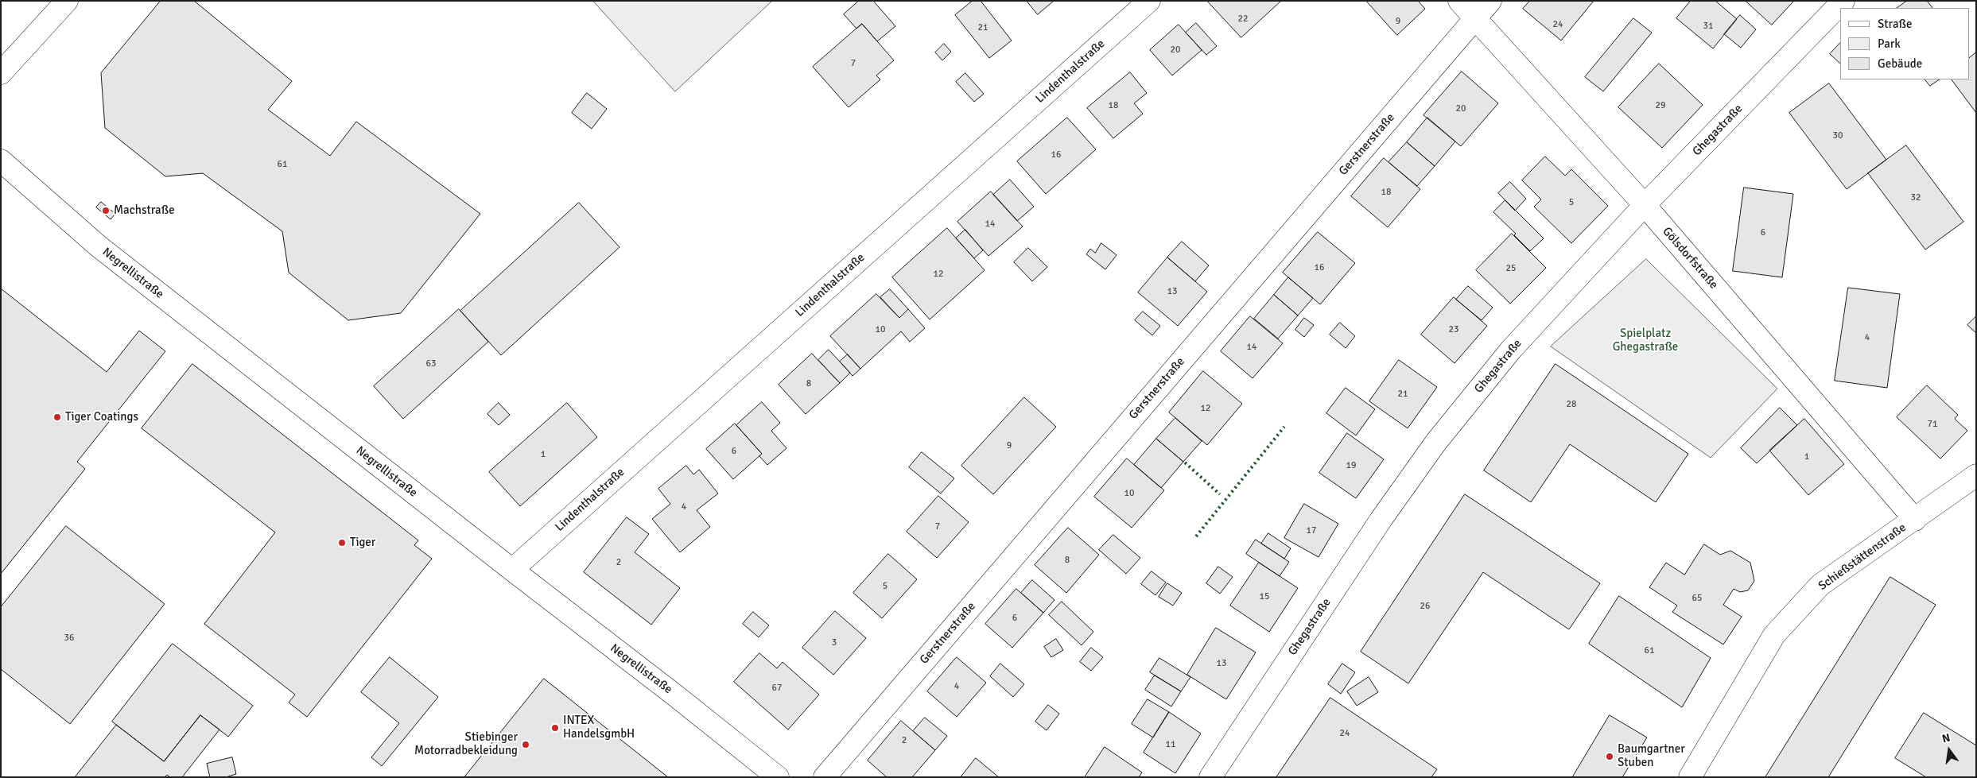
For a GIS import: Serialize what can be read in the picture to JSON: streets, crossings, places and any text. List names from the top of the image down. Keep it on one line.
{"streets":{"street":["Lindenthalstraße","Ghegastraße","Gerstnerstraße","Gölsdorfstraße","Negrellistraße","Schießstättenstraße"]},"crossings":[["Lindenthalstraße","Negrellistraße"],["Ghegastraße","Gölsdorfstraße"],["Gerstnerstraße","Gölsdorfstraße"],["Gölsdorfstraße","Schießstättenstraße"]],"parks":["Spielplatz Ghegastraße"],"places":["Machstraße","Tiger Coatings","Tiger","INTEX HandelsgmbH","Stiebinger Motorradbekleidung","Baumgartner Stuben"],"house_numbers":["22","9","24","31","21","20","7","18","29","20","30","16","61","18","32","5","14","6","16","25","12","13","10","23","4","14","63","8","21","28","12","71","9","6","1","1","19","10","4","7","17","8","2","5","15","65","26","6","36","3","61","13","4","67","24","2","11"],"legend":["Straße","Park","Gebäude"],"north":"top"}
